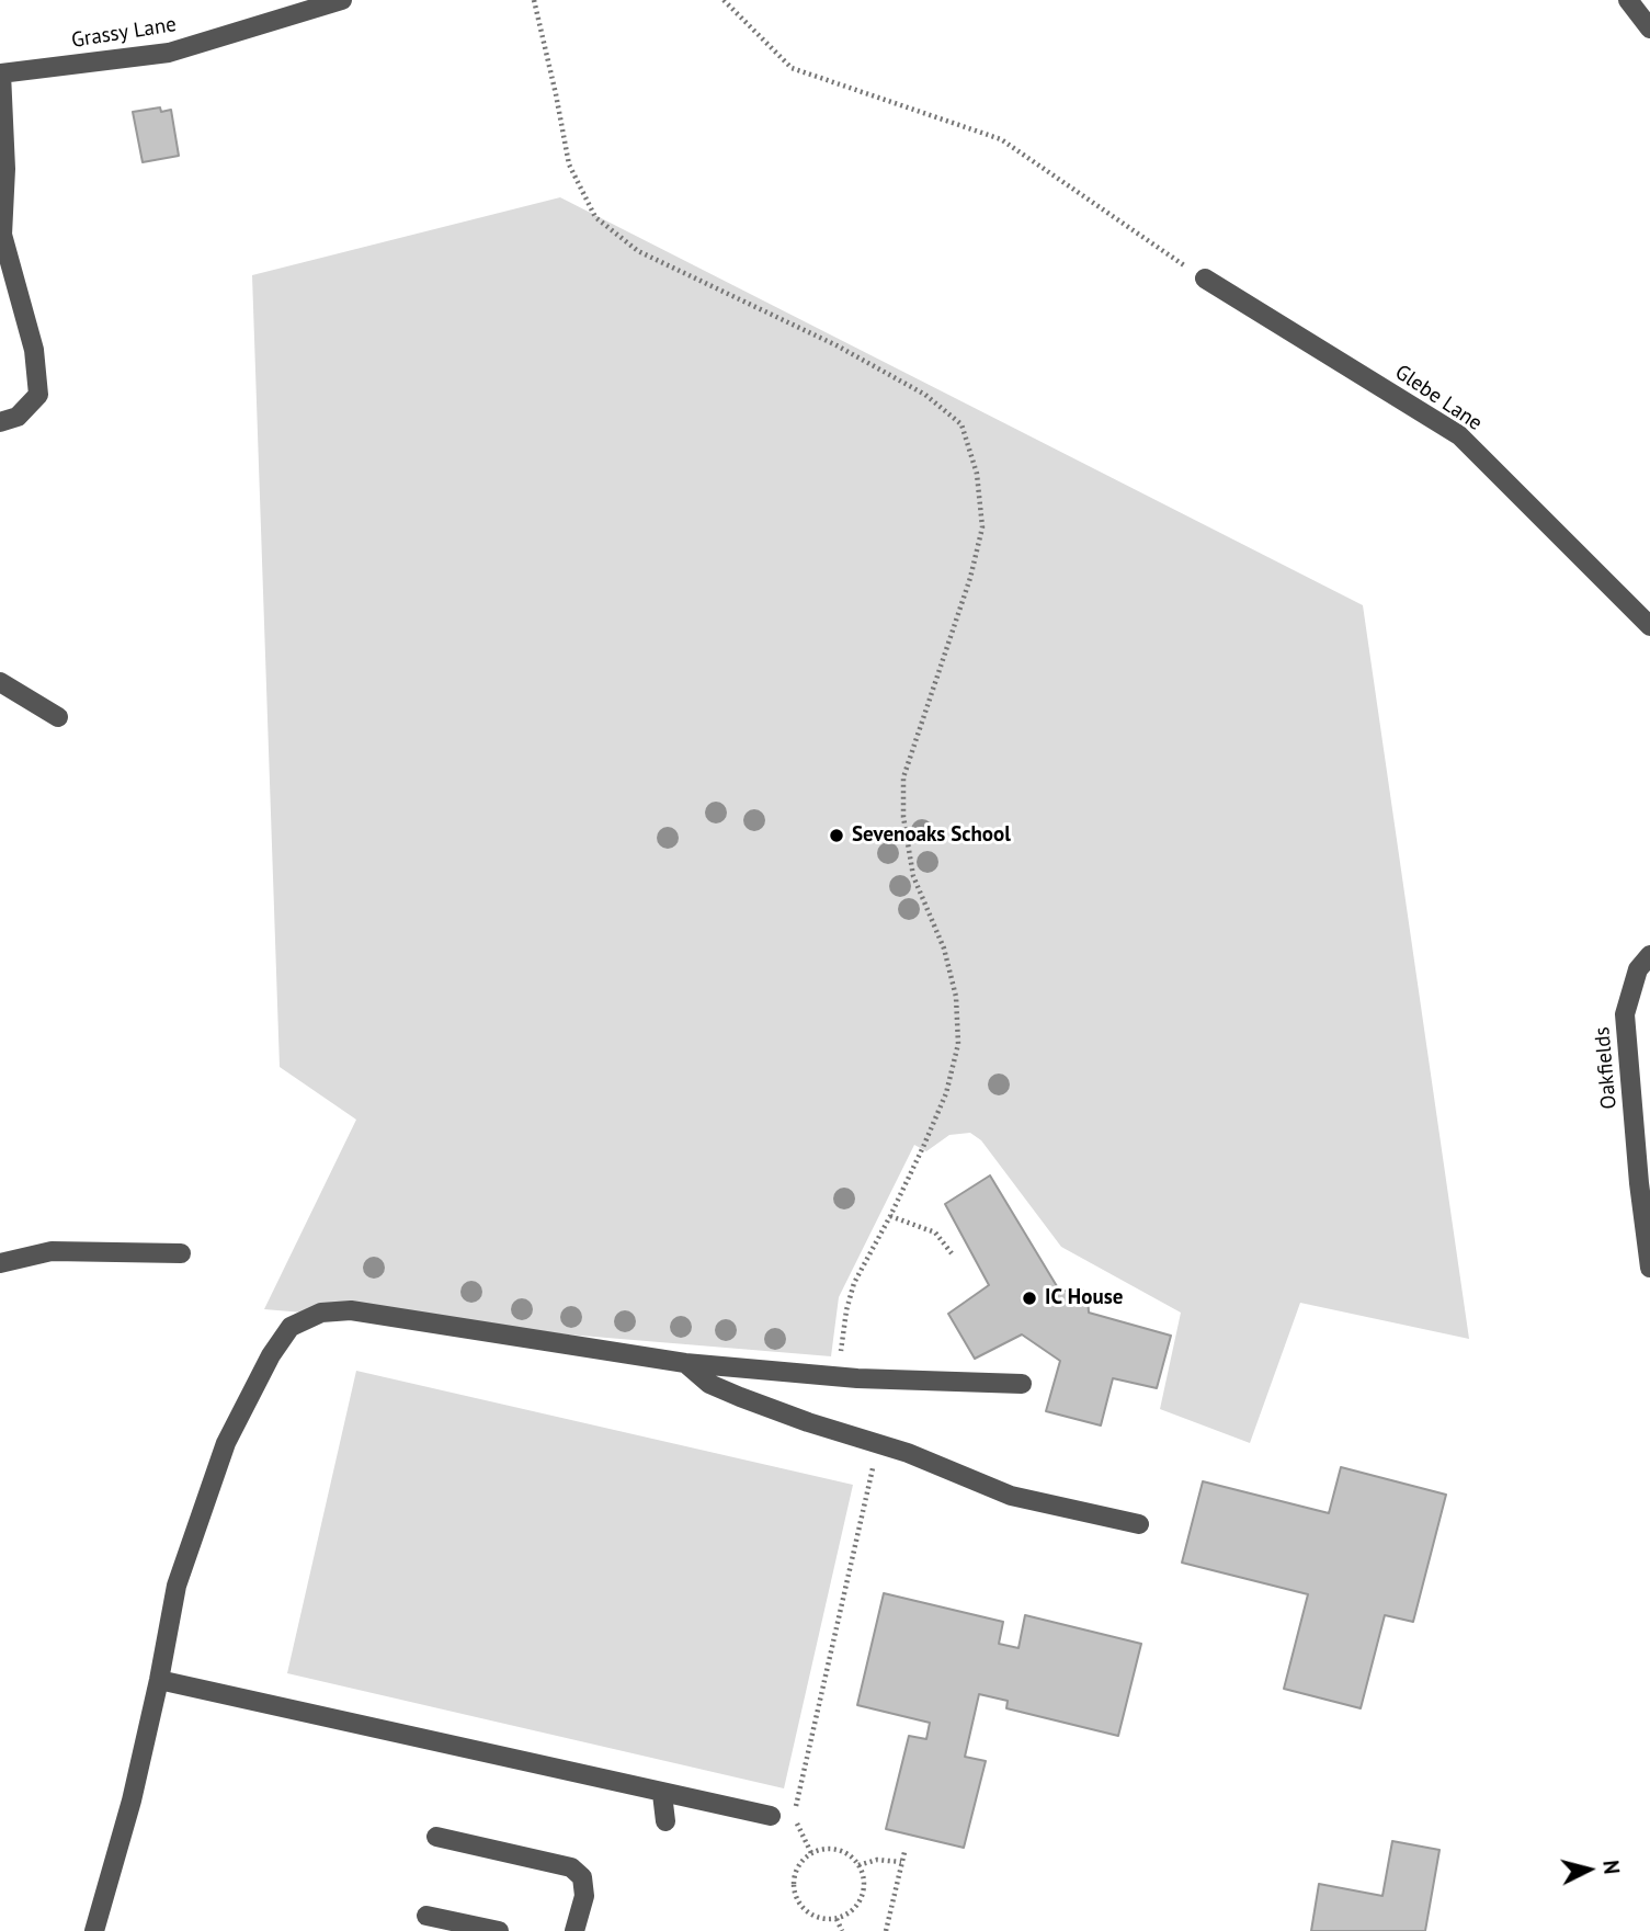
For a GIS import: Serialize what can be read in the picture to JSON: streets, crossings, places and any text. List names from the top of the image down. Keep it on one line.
{"streets":{"street":["Grassy Lane","Glebe Lane","Oakfields"]},"places":["Sevenoaks School","IC House"],"north":"right"}
